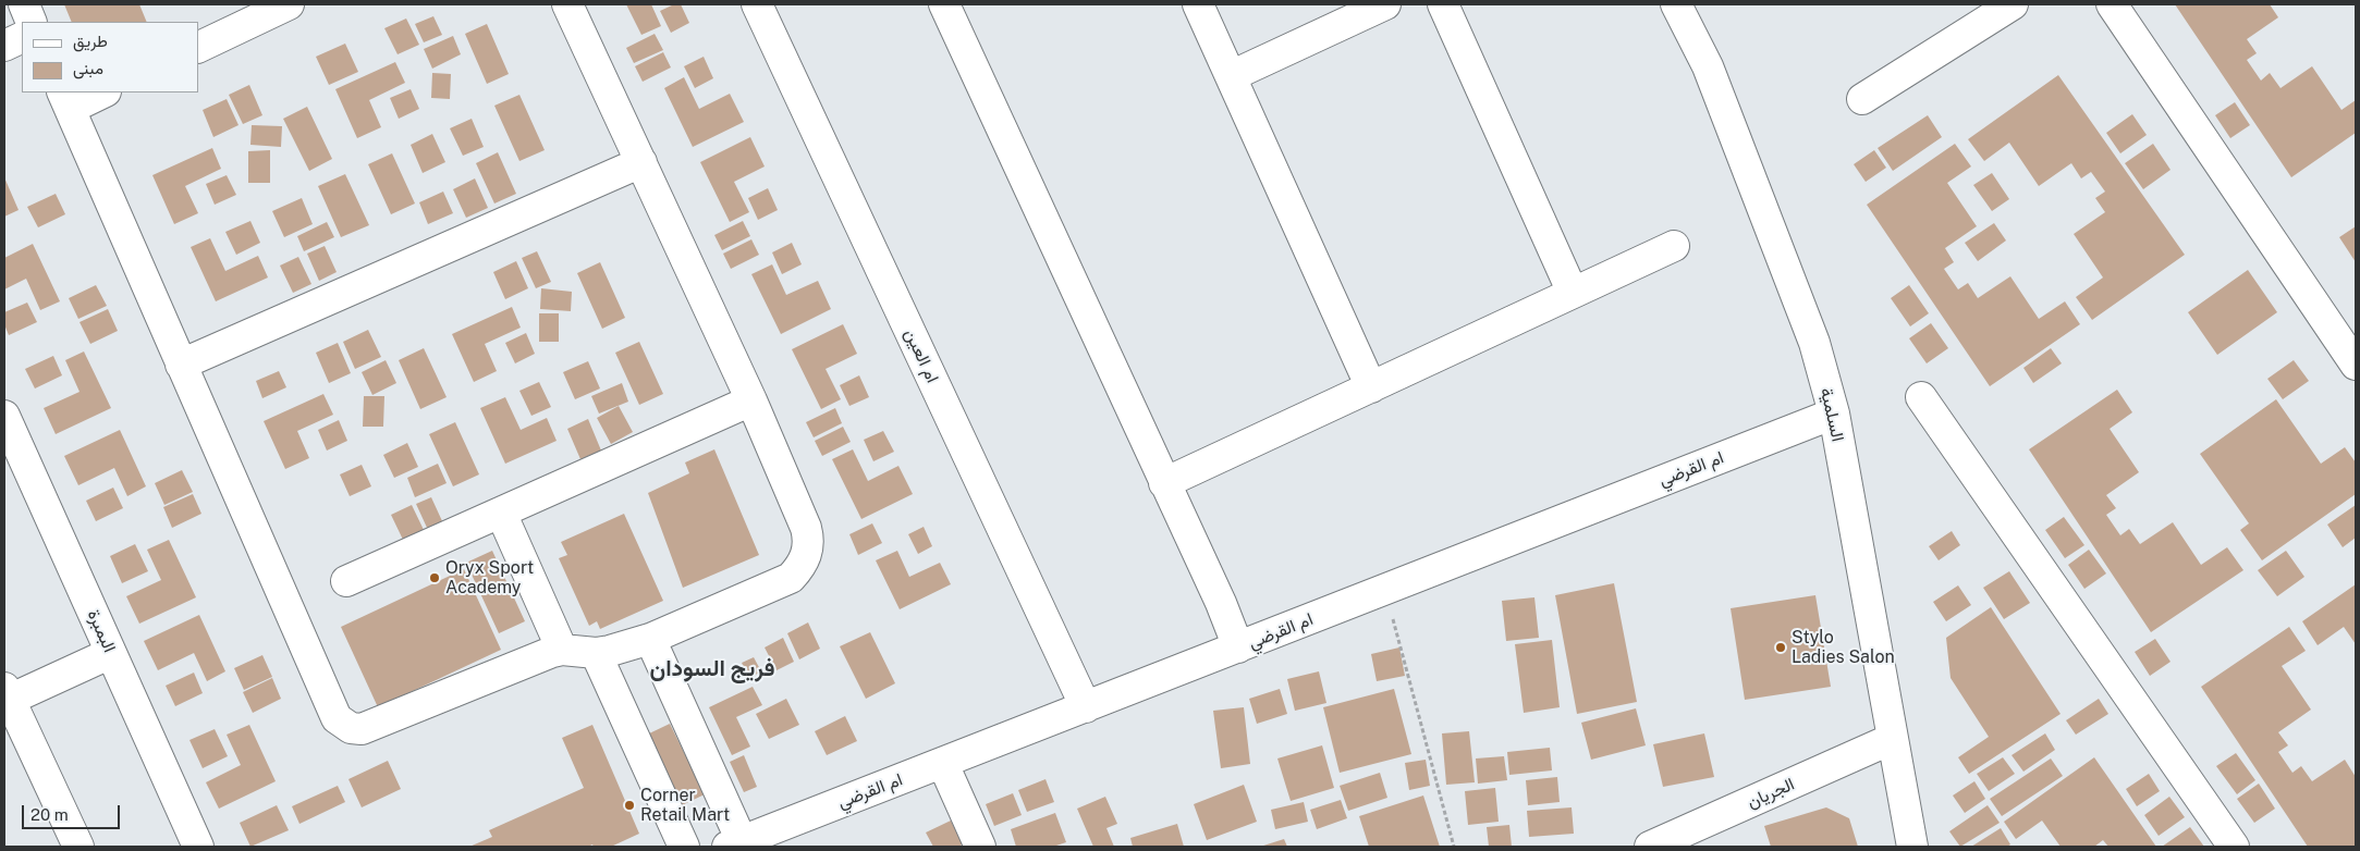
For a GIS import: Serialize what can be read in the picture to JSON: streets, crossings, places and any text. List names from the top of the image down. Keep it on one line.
{"streets":{"street":["ام العين","السلمية","ام القرضي","البمبرة","الجريان"]},"crossings":[["ام العين","ام القرضي"],["السلمية","ام القرضي"],["السلمية","الجريان"]],"districts":["فريج السودان"],"places":["Oryx Sport Academy","Stylo Ladies Salon","Corner Retail Mart"],"legend":["طريق","مبنى"],"scale_bar":"20 m"}
